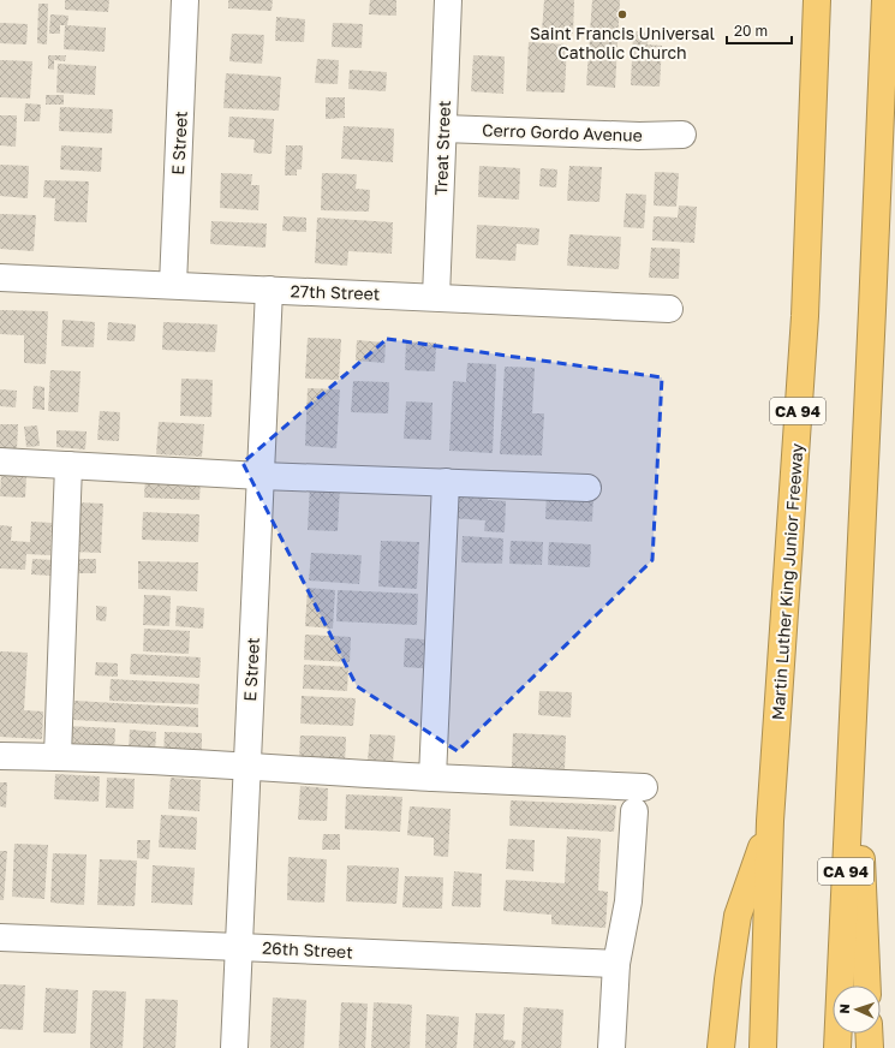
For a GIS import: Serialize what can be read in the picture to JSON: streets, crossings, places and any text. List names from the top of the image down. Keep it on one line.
{"streets":{"highway":["CA 94","Martin Luther King Junior Freeway"],"street":["Cerro Gordo Avenue","E Street","Treat Street","27th Street","26th Street"]},"crossings":[["Cerro Gordo Avenue","Treat Street"],["E Street","27th Street"],["E Street","26th Street"],["Treat Street","27th Street"]],"places":["Saint Francis Universal Catholic Church"],"scale_bar":"20 m","north":"left"}
